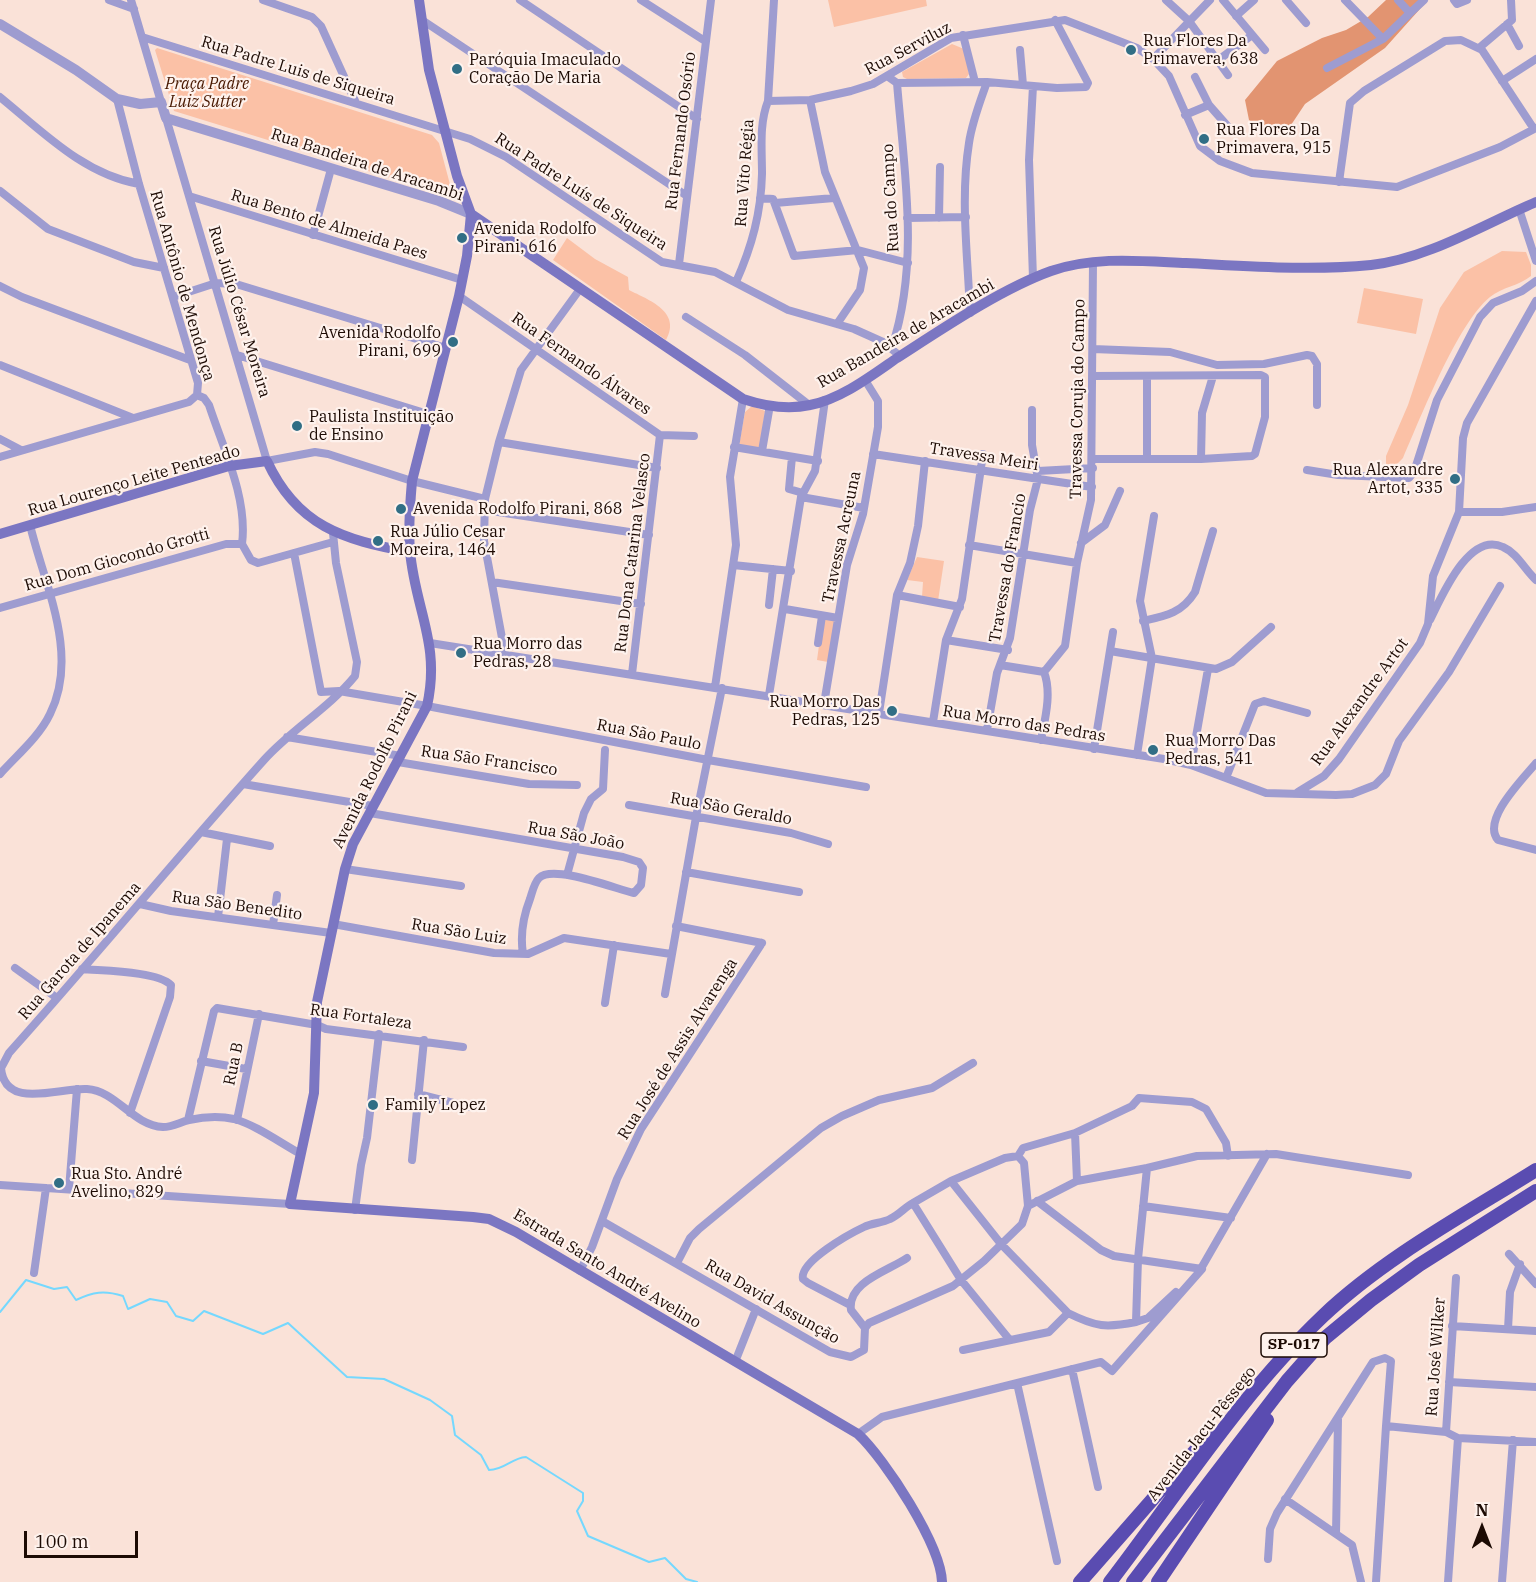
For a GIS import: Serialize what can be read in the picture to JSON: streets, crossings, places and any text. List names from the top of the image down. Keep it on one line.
{"streets":{"highway":["SP-017","Avenida Jacu-Pêssego"],"main road":["Rua Bandeira de Aracambi","Rua Júlio César Moreira","Rua Lourenço Leite Penteado","Avenida Rodolfo Pirani","Estrada Santo André Avelino"],"street":["Rua Serviluz","Rua Padre Luis de Siqueira","Rua Fernando Osório","Rua Vito Régia","Rua Padre Luís de Siqueira","Rua do Campo","Rua Bento de Almeida Paes","Rua Antônio de Mendonça","Rua Fernando Álvares","Travessa Coruja do Campo","Travessa Meiri","Travessa Acreuna","Rua Dona Catarina Velasco","Rua Dom Giocondo Grotti","Travessa do Francio","Rua Alexandre Artot","Rua Morro das Pedras","Rua São Paulo","Rua São Francisco","Rua São Geraldo","Rua São João","Rua São Benedito","Rua São Luiz","Rua Garota de Ipanema","Rua Fortaleza","Rua José de Assis Alvarenga","Rua B","Rua David Assunção","Rua José Wilker"]},"crossings":[["Rua Serviluz","Rua Vito Régia"],["Rua Serviluz","Rua do Campo"],["Rua Padre Luis de Siqueira","Rua Padre Luís de Siqueira"],["Rua Padre Luis de Siqueira","Rua Júlio César Moreira"],["Rua Padre Luis de Siqueira","Avenida Rodolfo Pirani"],["Rua Fernando Osório","Rua Padre Luís de Siqueira"],["Rua Bandeira de Aracambi","Rua Padre Luís de Siqueira"],["Rua Bandeira de Aracambi","Rua Júlio César Moreira"],["Rua Bandeira de Aracambi","Travessa Coruja do Campo"],["Rua Bandeira de Aracambi","Travessa Acreuna"],["Rua Bandeira de Aracambi","Avenida Rodolfo Pirani"],["Rua Vito Régia","Rua Padre Luís de Siqueira"],["Rua Padre Luís de Siqueira","Rua do Campo"],["Rua Padre Luís de Siqueira","Avenida Rodolfo Pirani"],["Rua Bento de Almeida Paes","Rua Júlio César Moreira"],["Rua Bento de Almeida Paes","Avenida Rodolfo Pirani"],["Rua Antônio de Mendonça","Rua Lourenço Leite Penteado"],["Rua Antônio de Mendonça","Rua Dom Giocondo Grotti"],["Rua Júlio César Moreira","Rua Lourenço Leite Penteado"],["Rua Júlio César Moreira","Avenida Rodolfo Pirani"],["Rua Júlio César Moreira","Rua Garota de Ipanema"],["Rua Fernando Álvares","Rua Dona Catarina Velasco"],["Rua Fernando Álvares","Avenida Rodolfo Pirani"],["Travessa Coruja do Campo","Travessa Meiri"],["Travessa Meiri","Travessa Acreuna"],["Travessa Meiri","Travessa do Francio"],["Rua Lourenço Leite Penteado","Avenida Rodolfo Pirani"],["Travessa Acreuna","Rua Morro das Pedras"],["Rua Dona Catarina Velasco","Rua Morro das Pedras"],["Travessa do Francio","Rua Morro das Pedras"],["Rua Alexandre Artot","Rua Morro das Pedras"],["Rua Morro das Pedras","Avenida Rodolfo Pirani"],["Rua São Paulo","Avenida Rodolfo Pirani"],["Rua São Paulo","Rua Garota de Ipanema"],["Rua São Francisco","Avenida Rodolfo Pirani"],["Rua São Francisco","Rua Garota de Ipanema"],["Avenida Rodolfo Pirani","Rua São João"],["Avenida Rodolfo Pirani","Rua São Benedito"],["Avenida Rodolfo Pirani","Rua São Luiz"],["Avenida Rodolfo Pirani","Rua Garota de Ipanema"],["Avenida Rodolfo Pirani","Rua Fortaleza"],["Avenida Rodolfo Pirani","Estrada Santo André Avelino"],["Rua São João","Rua São Luiz"],["Rua São João","Rua Garota de Ipanema"],["Rua São Benedito","Rua São Luiz"],["Rua São Benedito","Rua Garota de Ipanema"],["Rua Garota de Ipanema","Rua B"],["Rua Fortaleza","Rua B"],["Rua José de Assis Alvarenga","Estrada Santo André Avelino"],["Rua José de Assis Alvarenga","Rua David Assunção"]],"parks":["Praça Padre Luiz Sutter"],"places":["Rua Flores Da Primavera, 638","Paróquia Imaculado Coração De Maria","Rua Flores Da Primavera, 915","Avenida Rodolfo Pirani, 616","Avenida Rodolfo Pirani, 699","Paulista Instituição de Ensino","Rua Alexandre Artot, 335","Avenida Rodolfo Pirani, 868","Rua Júlio Cesar Moreira, 1464","Rua Morro das Pedras, 28","Rua Morro Das Pedras, 125","Rua Morro Das Pedras, 541","Family Lopez","Rua Sto. André Avelino, 829"],"scale_bar":"100 m","north":"top"}
